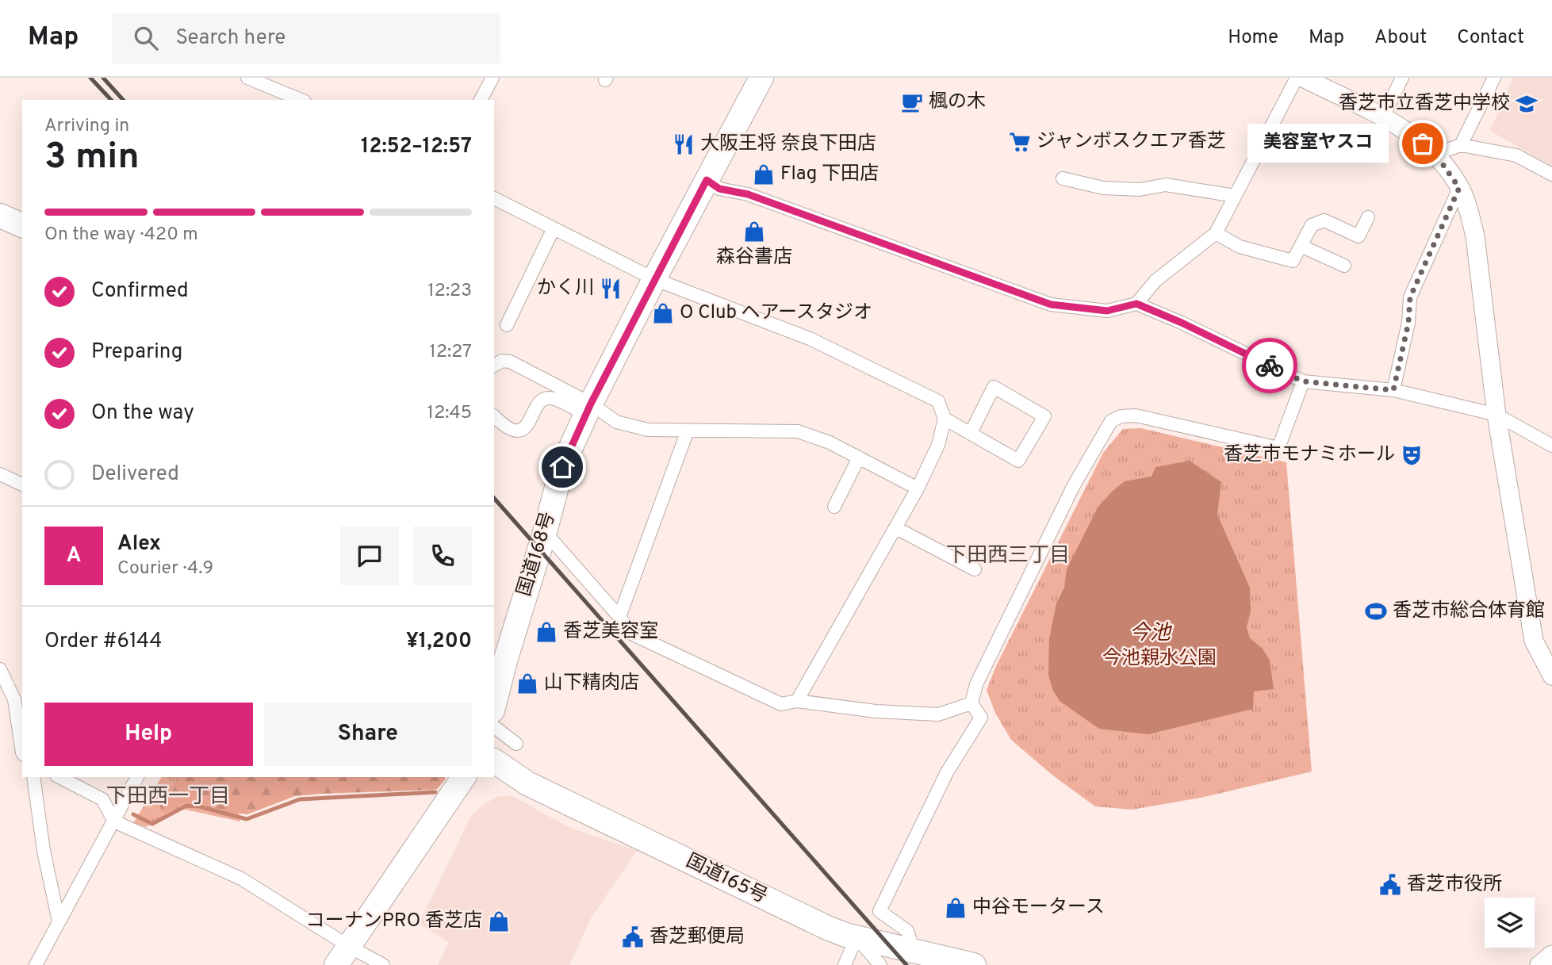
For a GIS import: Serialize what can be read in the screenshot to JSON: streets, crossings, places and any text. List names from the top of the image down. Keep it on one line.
{"streets":{"highway":["国道168号","国道165号"]},"districts":["下田西三丁目","下田西一丁目"],"water":["今池"],"parks":["今池親水公園"],"places":{"cafe":["楓の木"],"school or university":["香芝市立香芝中学校"],"supermarket":["ジャンボスクエア香芝"],"other":["美容室ヤスコ"],"restaurant":["大阪王将 奈良下田店","かく川"],"shop":["Flag 下田店","森谷書店","O Club ヘアースタジオ","香芝美容室","山下精肉店","中谷モータース","コーナンPRO 香芝店"],"theatre":["香芝市モナミホール"],"sports":["香芝市総合体育館"],"public building":["香芝市役所","香芝郵便局"]},"page":{"header":"Map","search":"Search here","nav":["Home","Map","About","Contact"],"heading":["3 min","Arriving in","12:52–12:57"],"panel":["Alex","Courier · 4.9","Order #6144","¥1,200"],"bubble":"美容室ヤスコ","bar":"On the way · 420 m","list":[["Confirmed","12:23"],["Preparing","12:27"],["On the way","12:45"],"Delivered"],"round":"A","buttons":["Help","Share"]}}
